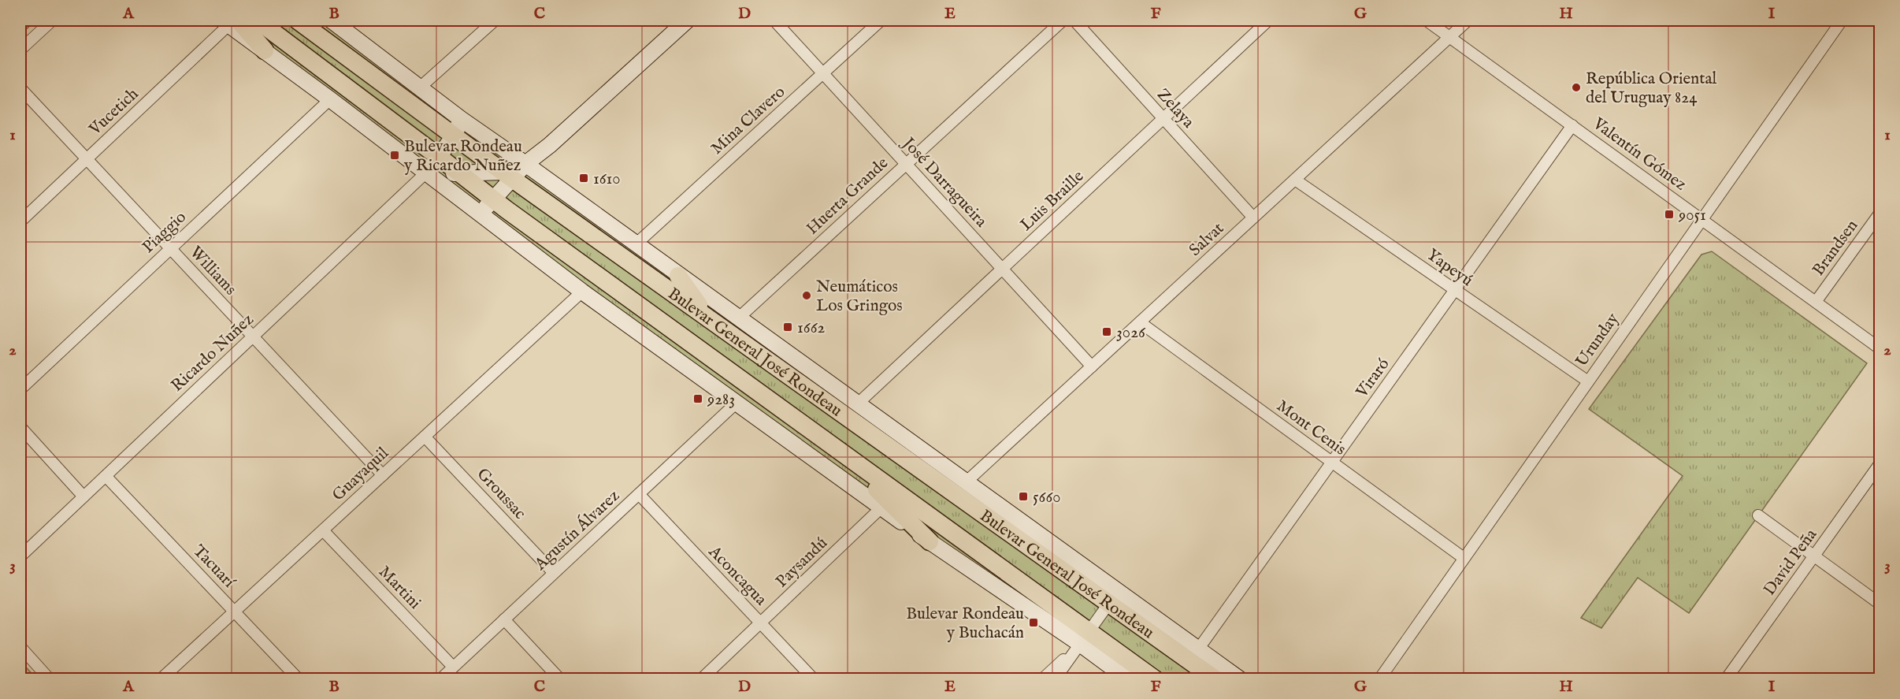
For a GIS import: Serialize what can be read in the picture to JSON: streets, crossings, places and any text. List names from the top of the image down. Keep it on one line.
{"streets":{"main road":["Bulevar General José Rondeau"],"street":["Zelaya","Vucetich","Mina Clavero","Valentín Gómez","José Darragueira","Huerta Grande","Luis Braille","Piaggio","Salvat","Brandsen","Yapeyú","Williams","Urunday","Ricardo Nuñez","Viraró","Mont Cenis","Guayaquil","Groussac","Agustín Álvarez","Paysandú","David Peña","Tacuarí","Aconcagua","Martini"]},"crossings":[["Zelaya","Luis Braille"],["Zelaya","Salvat"],["Vucetich","Williams"],["Mina Clavero","José Darragueira"],["Mina Clavero","Bulevar General José Rondeau"],["Valentín Gómez","Salvat"],["Valentín Gómez","Brandsen"],["Valentín Gómez","Urunday"],["Valentín Gómez","Viraró"],["José Darragueira","Huerta Grande"],["José Darragueira","Luis Braille"],["José Darragueira","Salvat"],["Huerta Grande","Bulevar General José Rondeau"],["Luis Braille","Bulevar General José Rondeau"],["Piaggio","Williams"],["Piaggio","Bulevar General José Rondeau"],["Salvat","Yapeyú"],["Salvat","Bulevar General José Rondeau"],["Salvat","Mont Cenis"],["Yapeyú","Urunday"],["Yapeyú","Viraró"],["Williams","Ricardo Nuñez"],["Williams","Guayaquil"],["Urunday","Mont Cenis"],["Bulevar General José Rondeau","Ricardo Nuñez"],["Bulevar General José Rondeau","Viraró"],["Bulevar General José Rondeau","Guayaquil"],["Bulevar General José Rondeau","Agustín Álvarez"],["Bulevar General José Rondeau","Paysandú"],["Ricardo Nuñez","Tacuarí"],["Viraró","Mont Cenis"],["Guayaquil","Groussac"],["Guayaquil","Tacuarí"],["Guayaquil","Martini"],["Groussac","Agustín Álvarez"],["Agustín Álvarez","Aconcagua"],["Agustín Álvarez","Martini"],["Paysandú","Aconcagua"]],"places":{"other":["República Oriental del Uruguay 824","Neumáticos Los Gringos"],"transit":["Bulevar Rondeau y Ricardo Nuñez","1610","9051","1662","3026","9283","5660","Bulevar Rondeau y Buchacán"]},"grid":{"columns":["A","B","C","D","E","F","G","H","I"],"rows":["1","2","3"]}}
